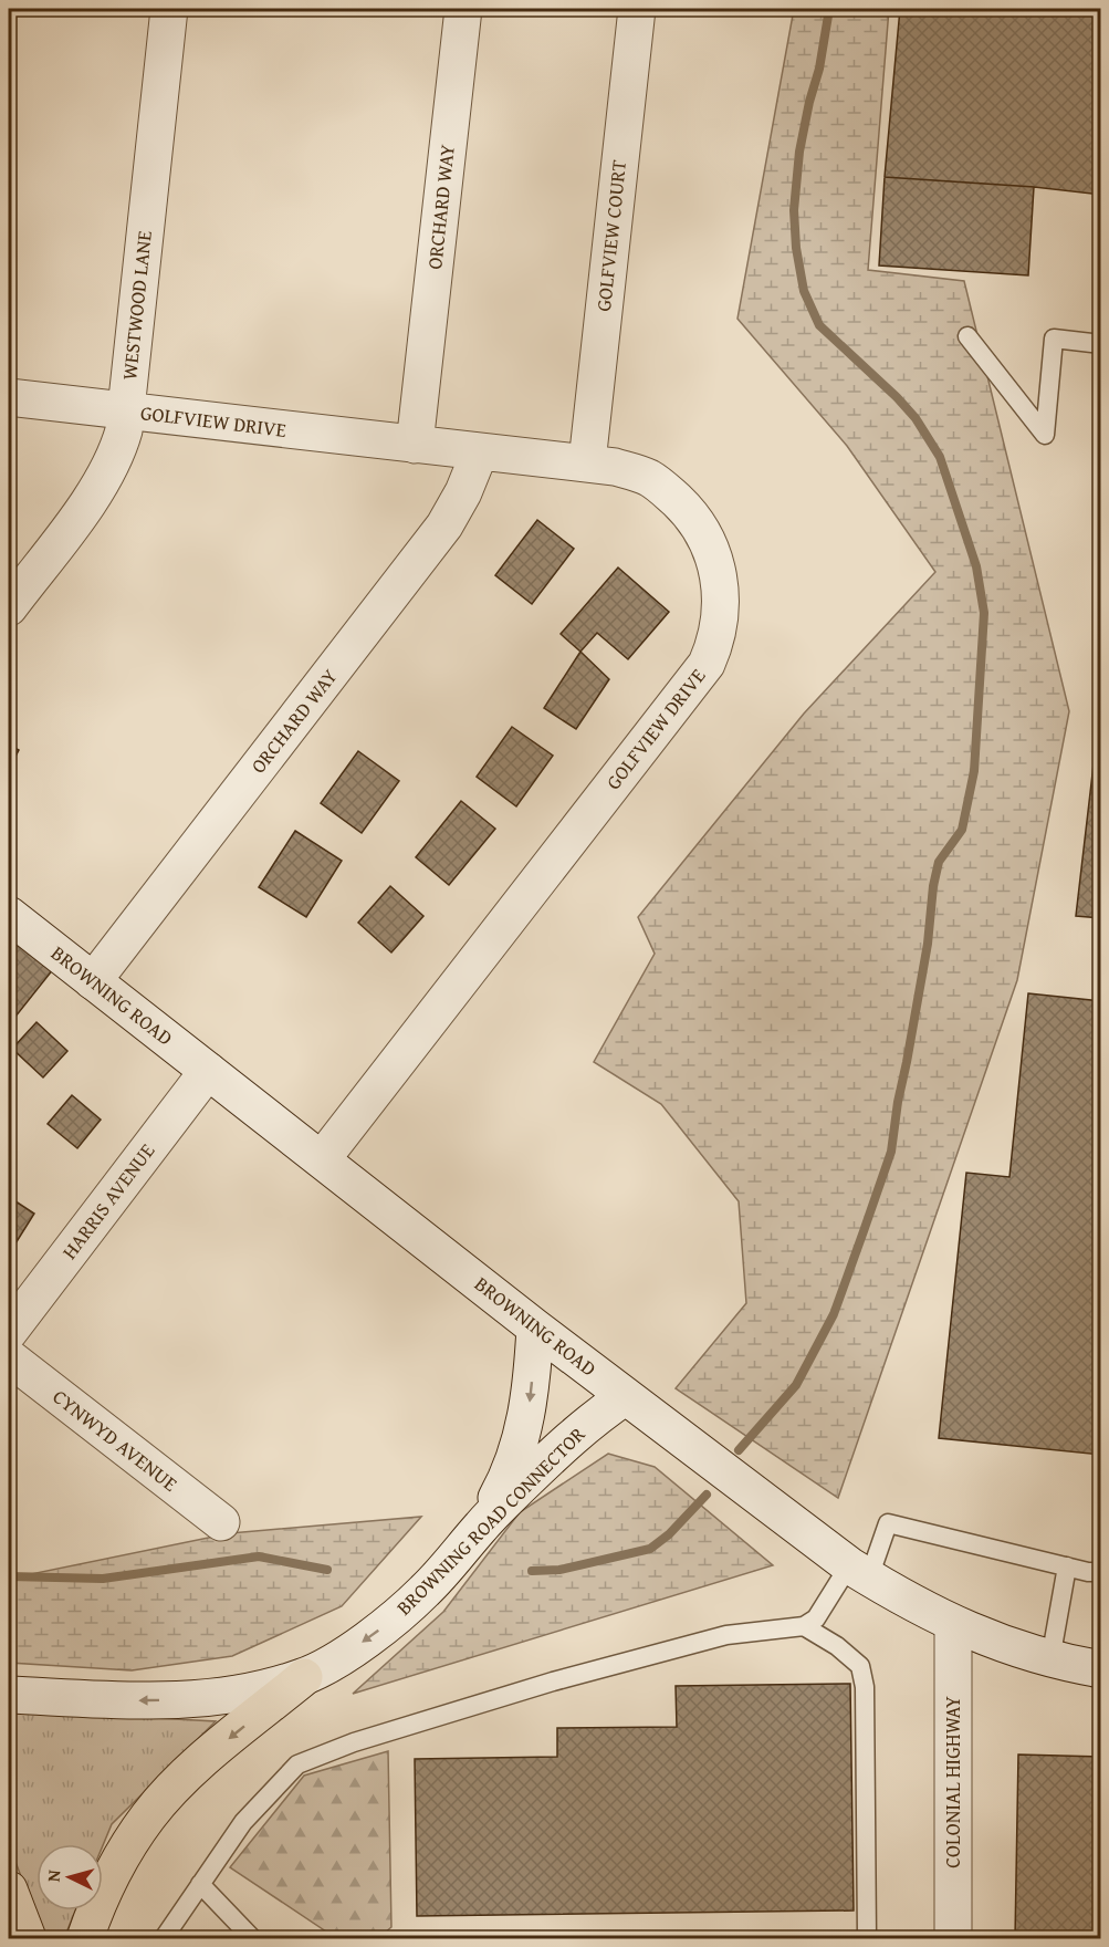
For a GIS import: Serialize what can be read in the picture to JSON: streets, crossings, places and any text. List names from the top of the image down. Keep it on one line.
{"streets":{"street":["ORCHARD WAY","GOLFVIEW COURT","WESTWOOD LANE","GOLFVIEW DRIVE","BROWNING ROAD","HARRIS AVENUE","CYNWYD AVENUE","BROWNING ROAD CONNECTOR","COLONIAL HIGHWAY"]},"crossings":[["ORCHARD WAY","GOLFVIEW DRIVE"],["ORCHARD WAY","BROWNING ROAD"],["GOLFVIEW COURT","GOLFVIEW DRIVE"],["WESTWOOD LANE","GOLFVIEW DRIVE"],["GOLFVIEW DRIVE","BROWNING ROAD"],["BROWNING ROAD","HARRIS AVENUE"],["BROWNING ROAD","BROWNING ROAD CONNECTOR"],["BROWNING ROAD","COLONIAL HIGHWAY"]],"one_way":["BROWNING ROAD CONNECTOR"],"north":"left"}
